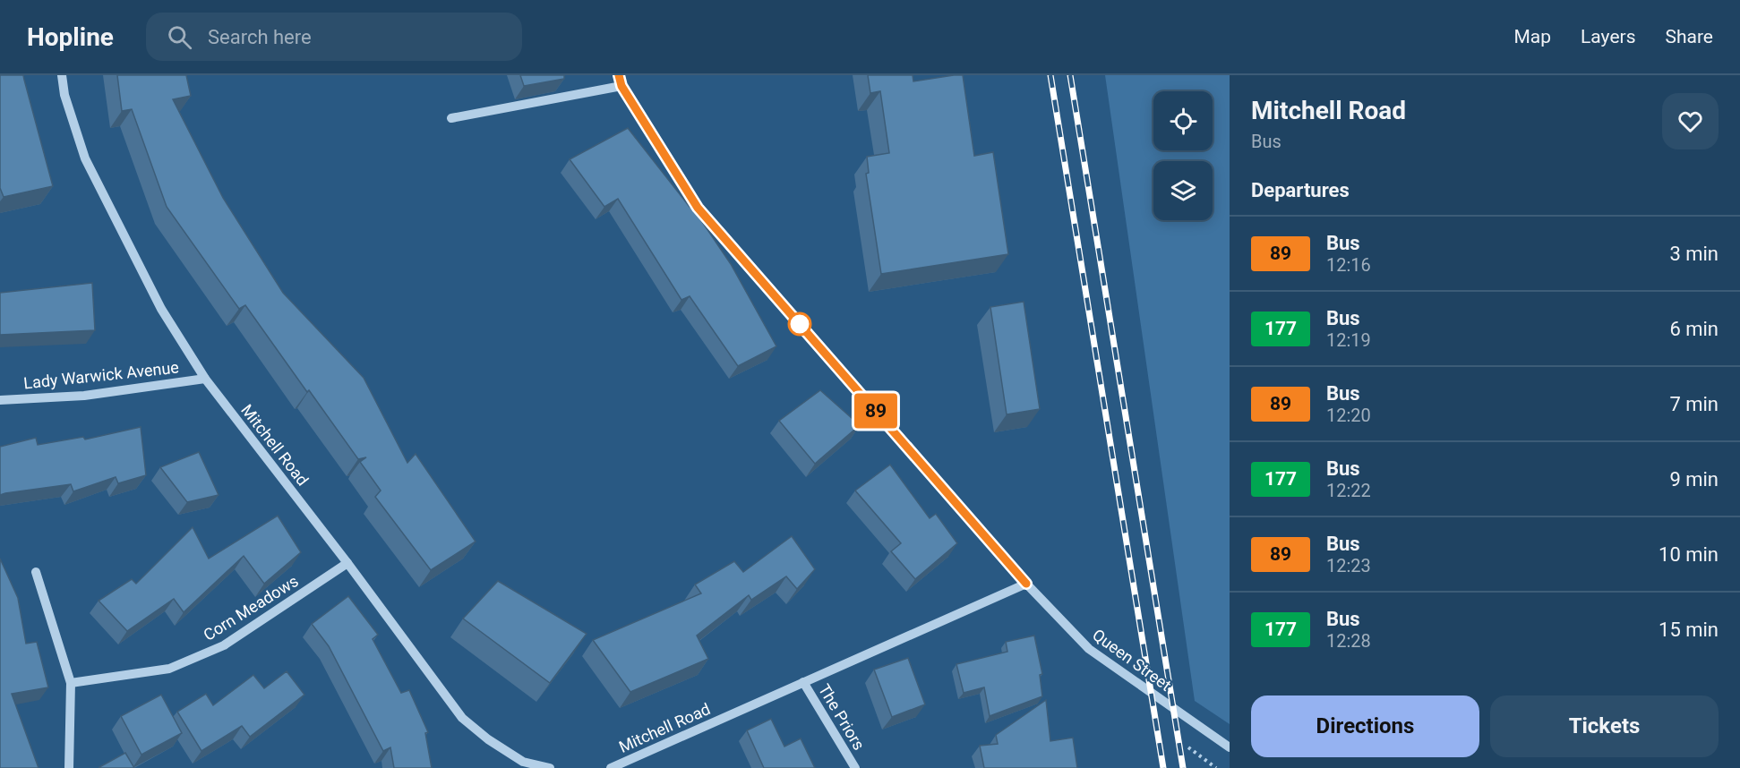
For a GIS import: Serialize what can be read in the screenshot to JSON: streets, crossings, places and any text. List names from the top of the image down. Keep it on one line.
{"streets":{"street":["Lady Warwick Avenue","Mitchell Road","Corn Meadows","Queen Street","The Priors"]},"crossings":[["Lady Warwick Avenue","Mitchell Road"],["Mitchell Road","Corn Meadows"],["Mitchell Road","Queen Street"],["Mitchell Road","The Priors"]],"lines":["bus line 89"],"page":{"header":"Hopline","search":"Search here","nav":["Map","Layers","Share"],"on_map":"89","heading":[["Mitchell Road","Bus"],"Departures"],"list":[{"mark":"89","name":"Bus","note":"12:16","value":"3 min"},{"mark":"177","name":"Bus","note":"12:19","value":"6 min"},{"mark":"89","name":"Bus","note":"12:20","value":"7 min"},{"mark":"177","name":"Bus","note":"12:22","value":"9 min"},{"mark":"89","name":"Bus","note":"12:23","value":"10 min"},{"mark":"177","name":"Bus","note":"12:28","value":"15 min"}],"buttons":["Directions","Tickets"]}}
